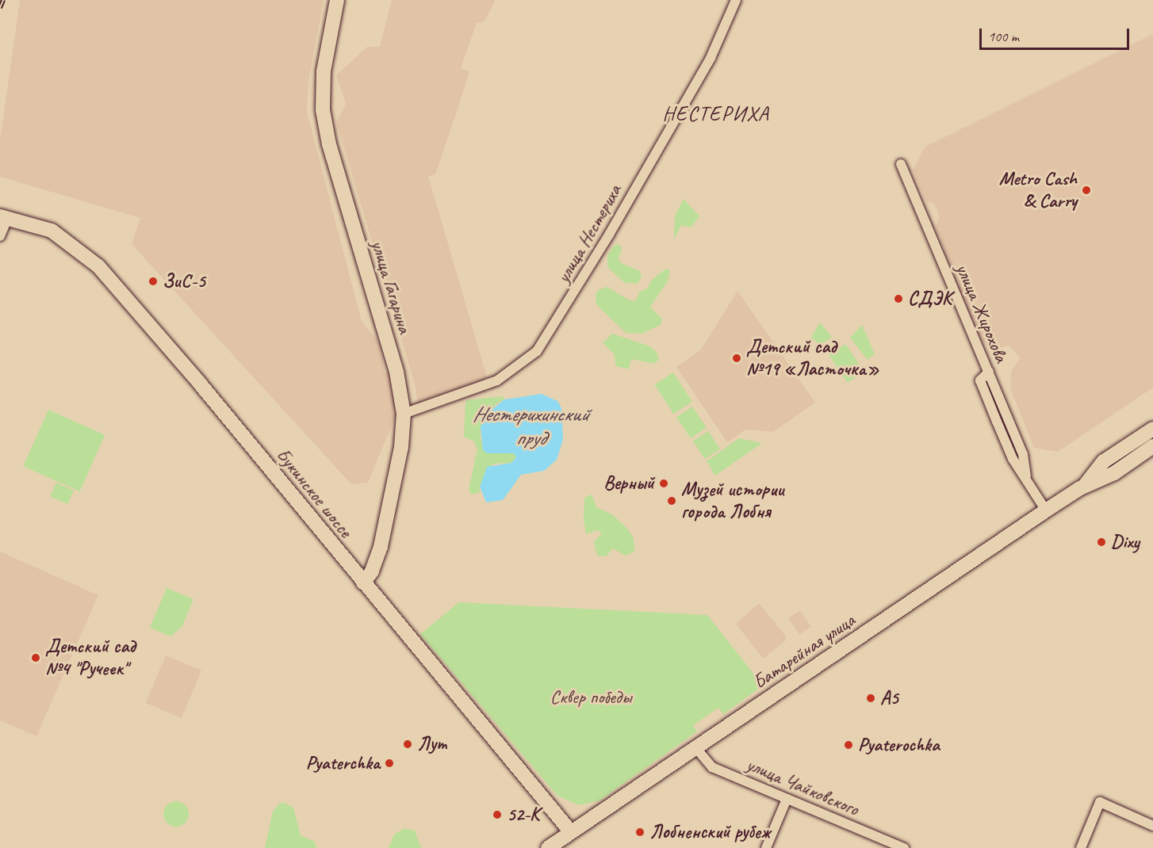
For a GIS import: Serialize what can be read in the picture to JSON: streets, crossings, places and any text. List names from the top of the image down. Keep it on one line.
{"streets":{"main road":["улица Гагарина","Букинское шоссе","Батарейная улица"],"street":["улица Нестериха","улица Жирохова","улица Чайковского"]},"crossings":[["улица Нестериха","улица Гагарина"],["улица Гагарина","Букинское шоссе"],["улица Жирохова","Батарейная улица"],["Букинское шоссе","Батарейная улица"],["Батарейная улица","улица Чайковского"]],"districts":["НЕСТЕРИХА"],"water":["Нестерихинский пруд"],"parks":["Сквер победы"],"places":["Metro Cash & Carry","ЗиС-5","СДЭК","Детский сад №19 «Ласточка»","Верный","Музей истории города Лобня","Dixy","Детский сад №4 \"Ручеек\"","А5","Лут","Pyaterochka","Pyaterchka","52-К","Лобненский рубеж"],"scale_bar":"100 m"}
